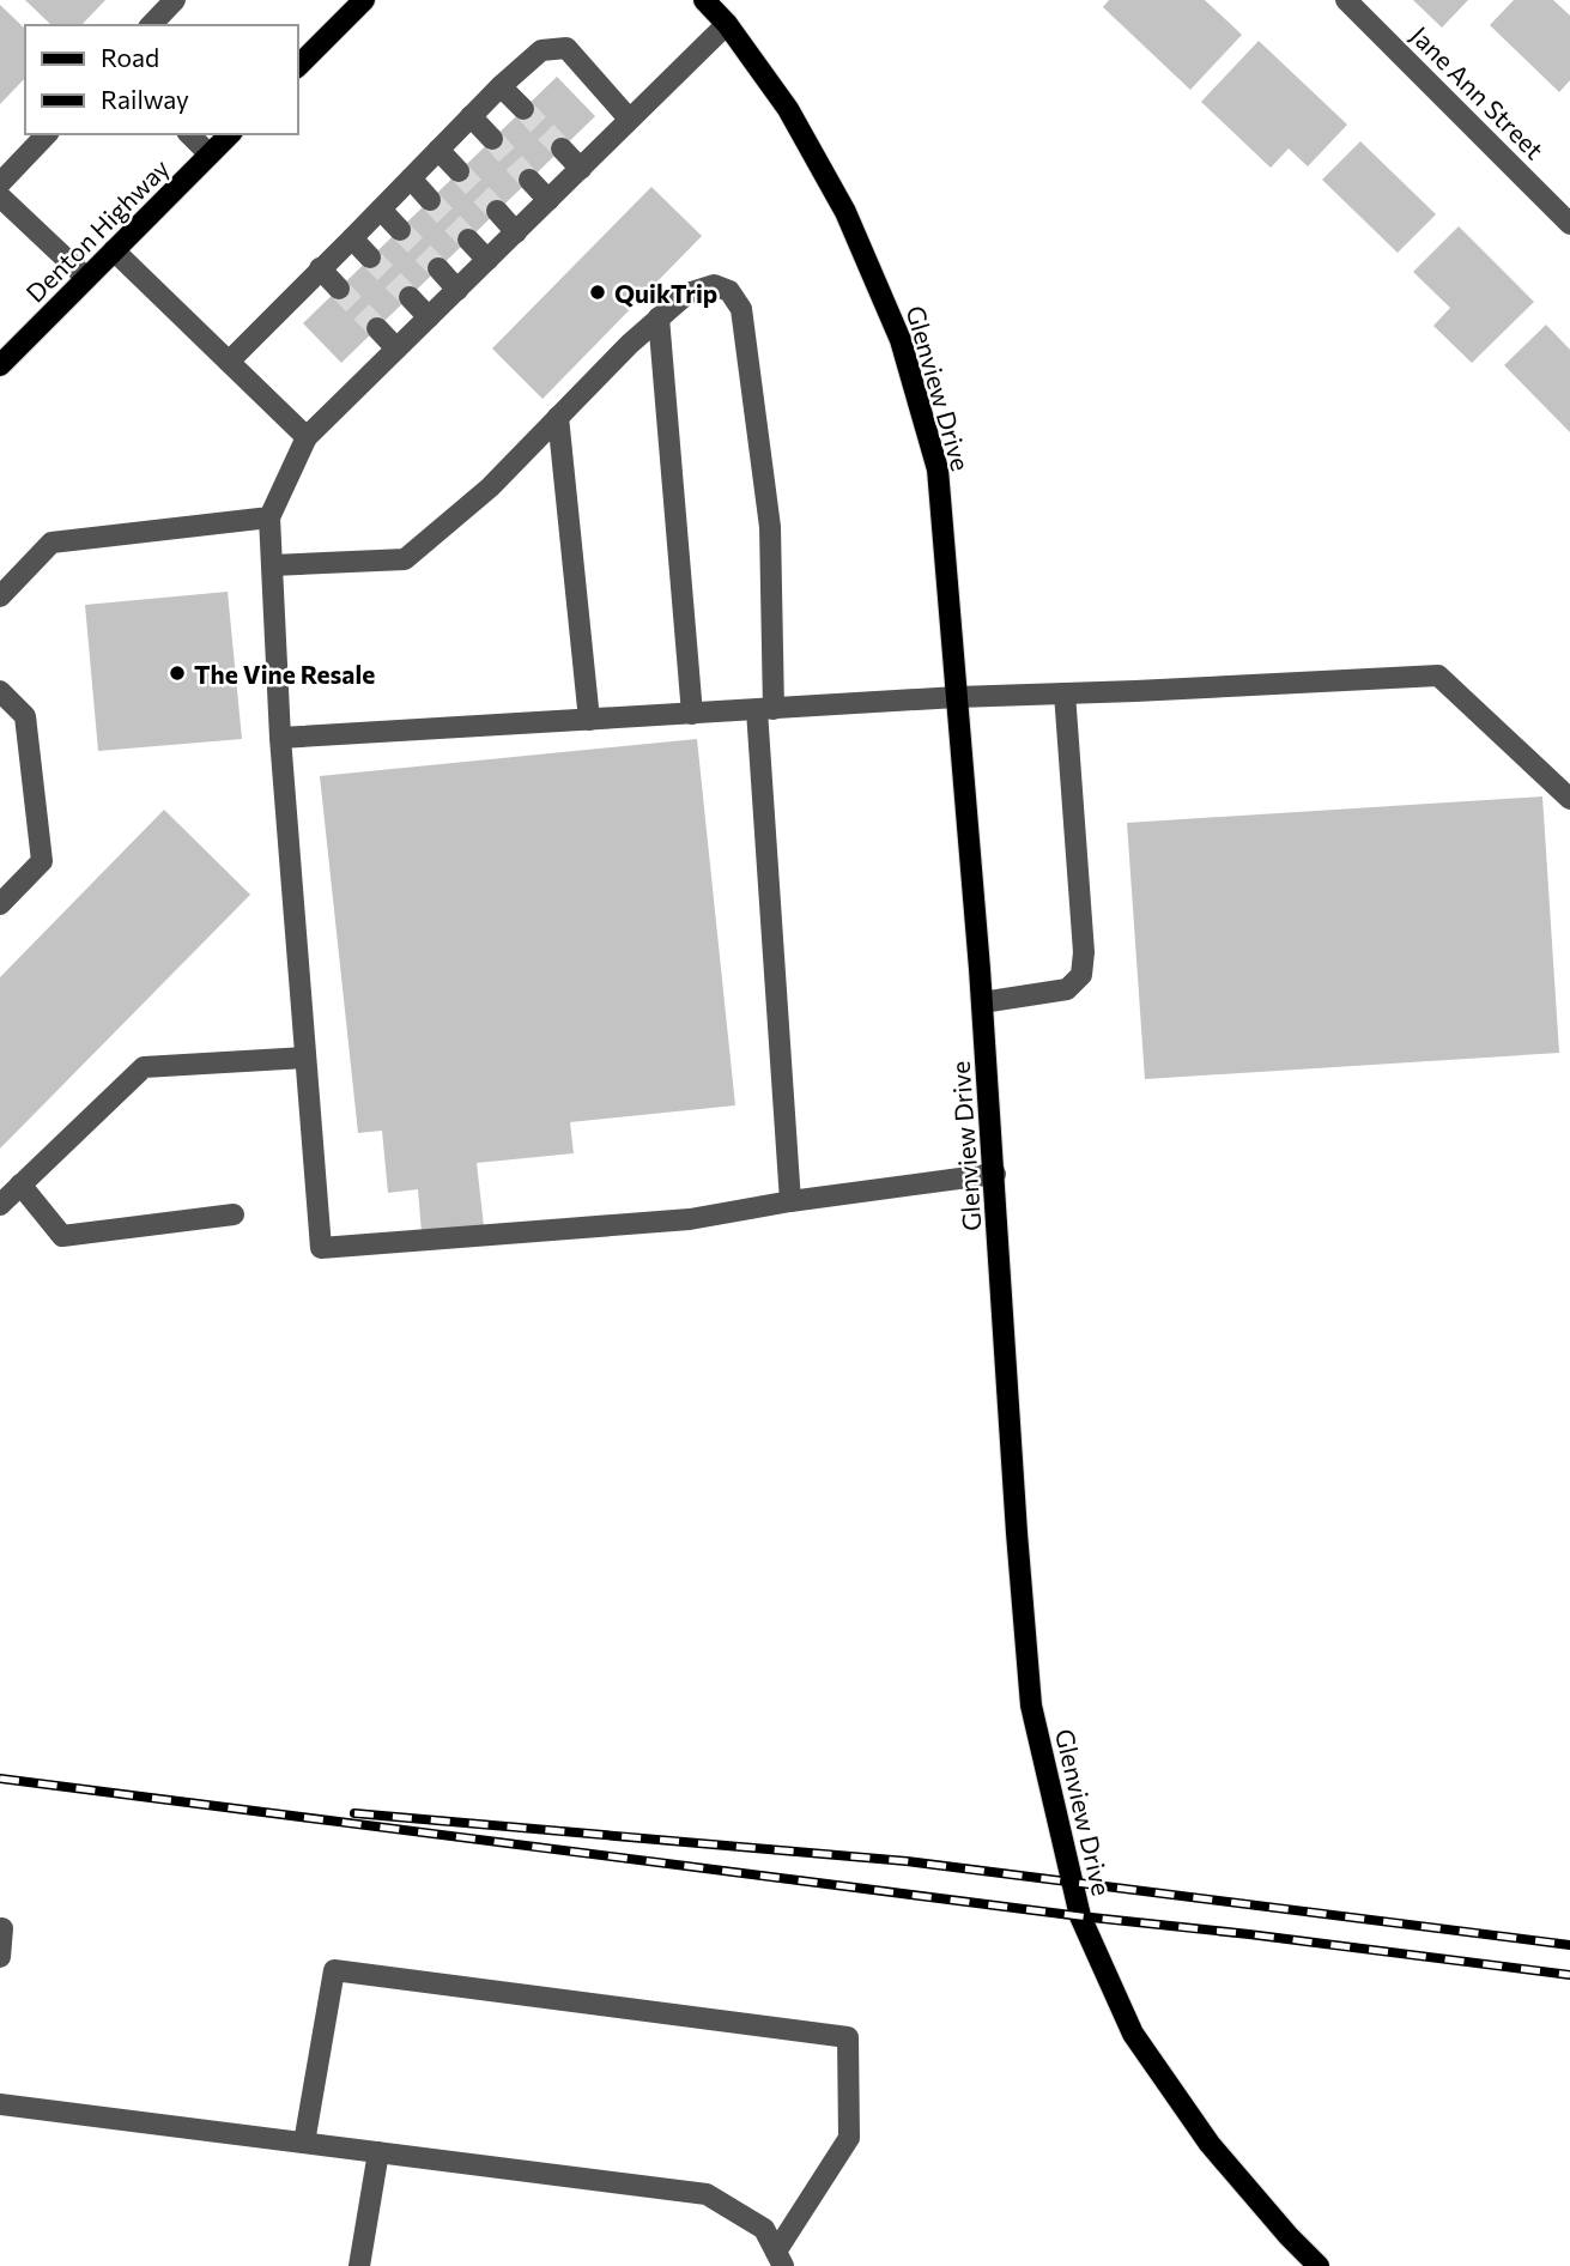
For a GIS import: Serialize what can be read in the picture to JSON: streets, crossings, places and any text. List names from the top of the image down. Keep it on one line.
{"streets":{"main road":["Denton Highway","Glenview Drive"],"street":["Jane Ann Street"]},"places":["QuikTrip","The Vine Resale"],"legend":["Road","Railway"]}
